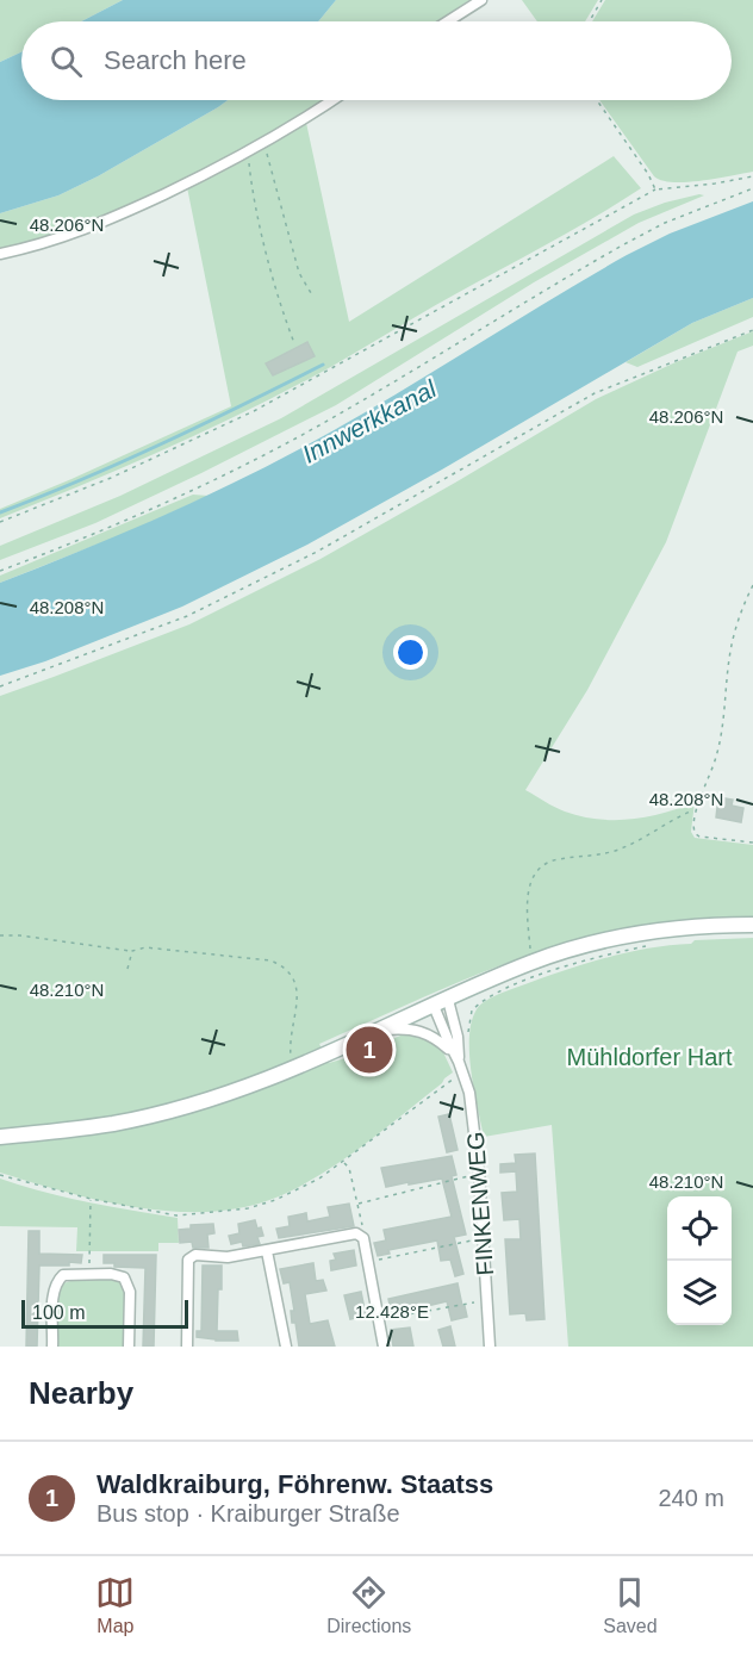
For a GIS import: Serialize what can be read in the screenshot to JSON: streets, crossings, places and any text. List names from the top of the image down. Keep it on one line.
{"streets":{"street":["FINKENWEG"]},"water":["Innwerkkanal"],"parks":["Mühldorfer Hart"],"scale_bar":"100 m","page":{"search":"Search here","pins":"1","scale":"100 m","heading":"Nearby","list":[{"mark":"1","name":"Waldkraiburg, Föhrenw. Staatss","note":"Bus stop · Kraiburger Straße","value":"240 m"}],"nav":["Map","Directions","Saved"]},"coordinates":["48.206°N","48.208°N","48.210°N","12.428°E"]}
